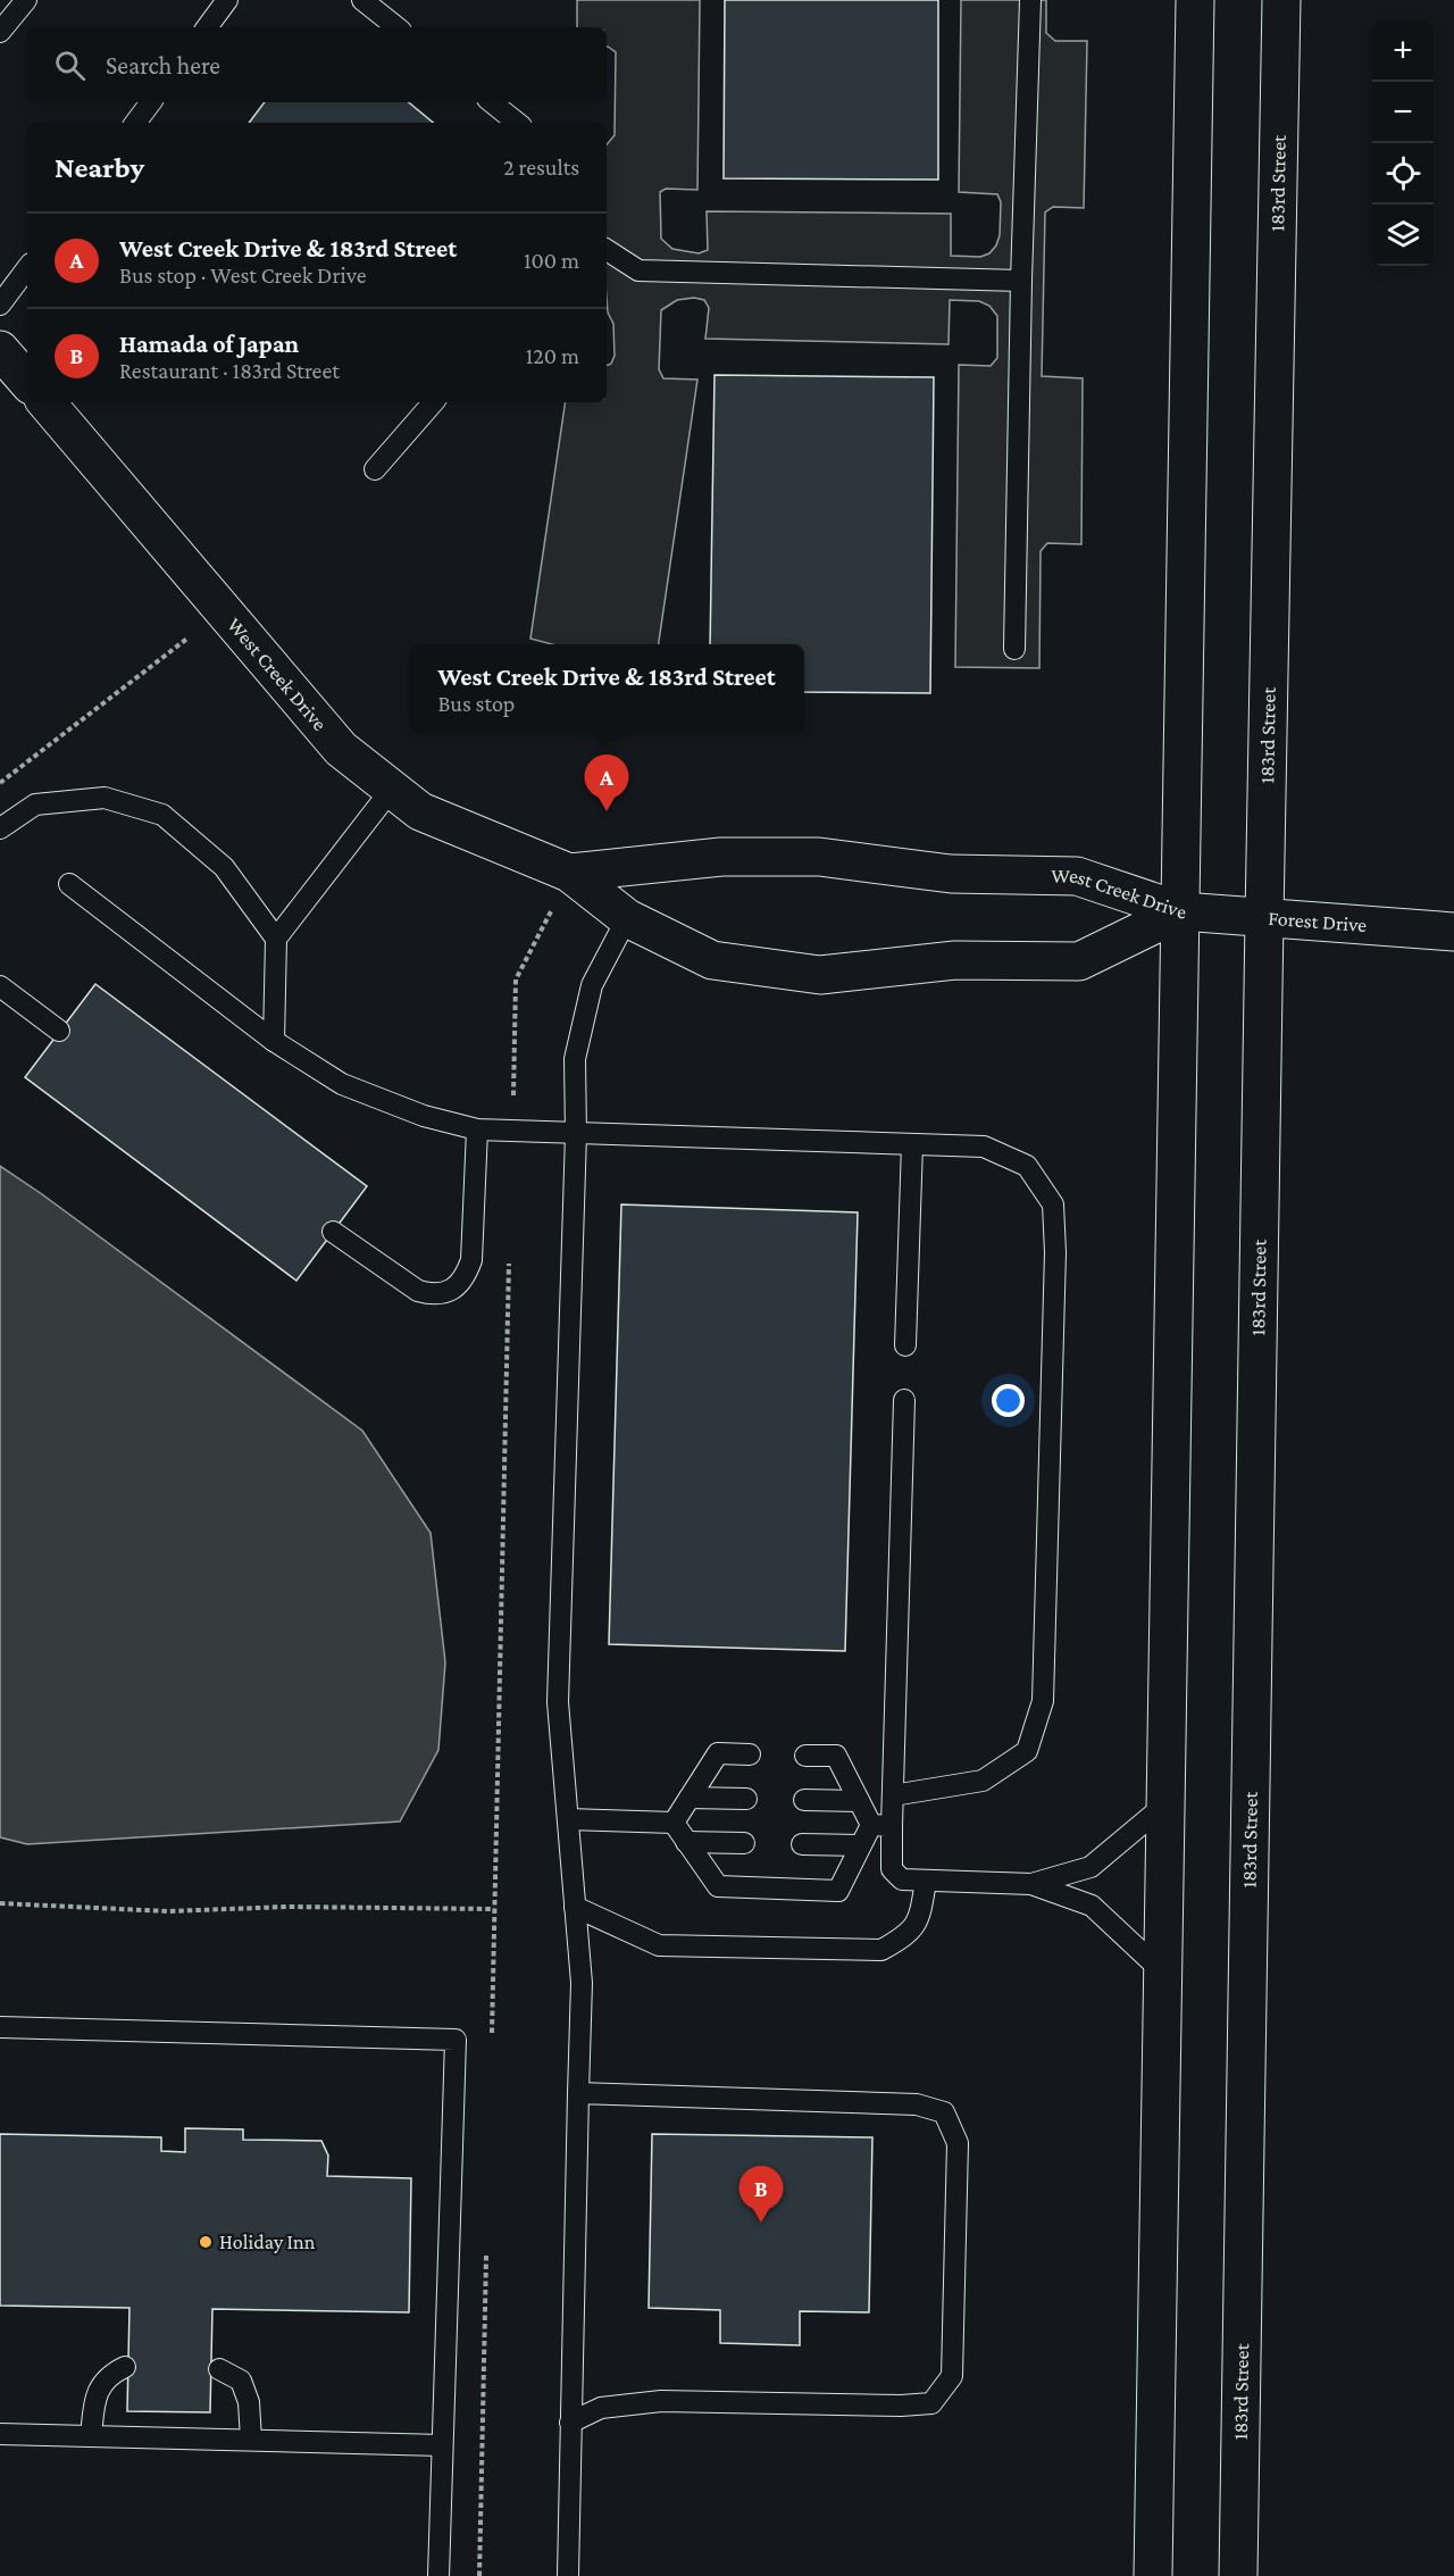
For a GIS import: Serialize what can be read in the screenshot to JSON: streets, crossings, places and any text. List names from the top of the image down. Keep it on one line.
{"streets":{"street":["183rd Street","West Creek Drive","Forest Drive"]},"crossings":[["183rd Street","Forest Drive"],["West Creek Drive","Forest Drive"]],"places":["Holiday Inn"],"page":{"map_buttons":["+","−"],"search":"Search here","heading":["Nearby","2 results"],"list":[{"mark":"A","name":"West Creek Drive & 183rd Street","note":"Bus stop · West Creek Drive","value":"100 m"},{"mark":"B","name":"Hamada of Japan","note":"Restaurant · 183rd Street","value":"120 m"}],"popup":["West Creek Drive & 183rd Street","Bus stop"],"pins":["A","B"]}}
